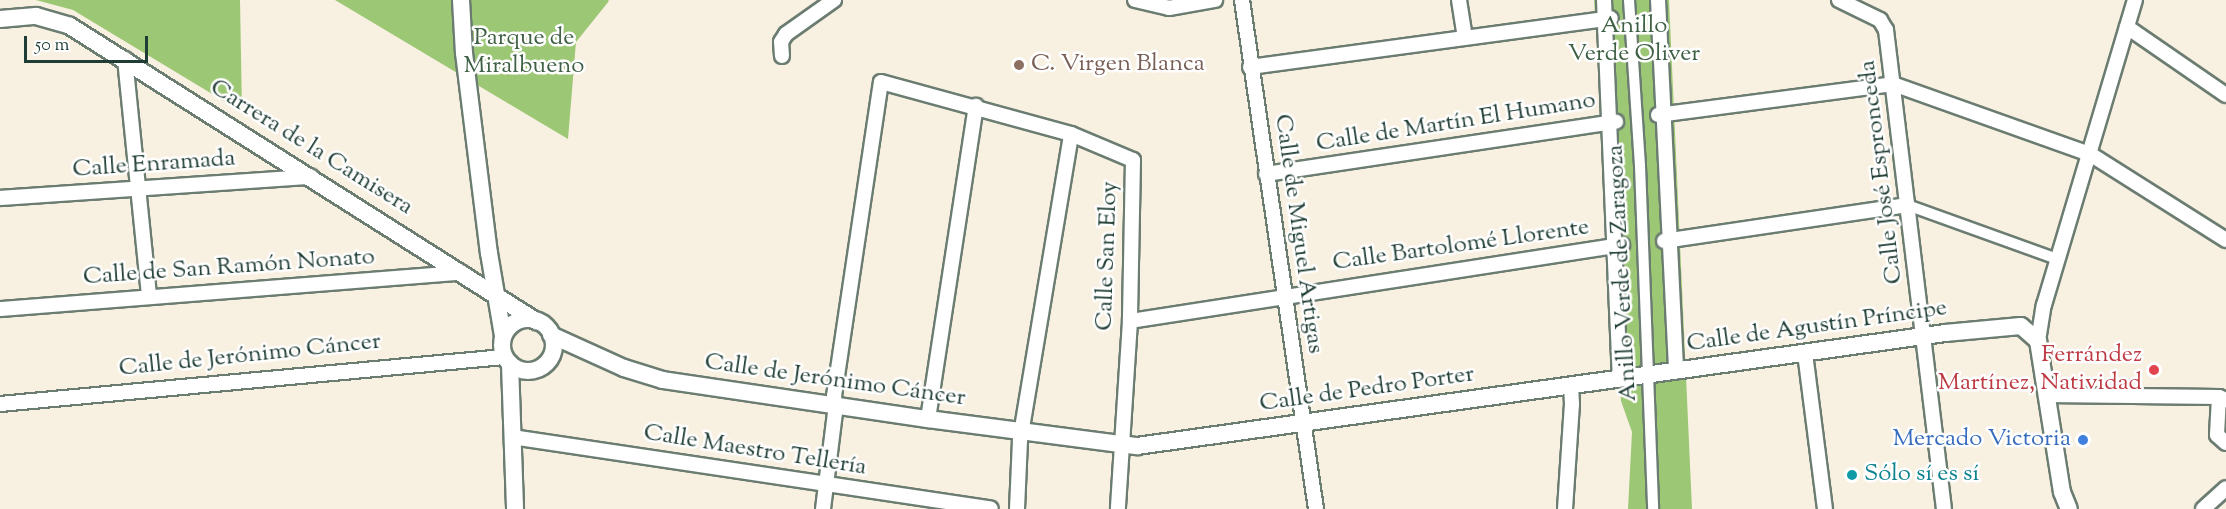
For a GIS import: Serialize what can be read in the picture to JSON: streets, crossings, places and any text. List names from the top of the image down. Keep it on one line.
{"streets":{"street":["Calle de Martín El Humano","Carrera de la Camisera","Calle Enramada","Calle José Espronceda","Calle de Miguel Artigas","Calle Bartolomé Llorente","Calle San Eloy","Calle de San Ramón Nonato","Anillo Verde de Zaragoza","Calle de Agustín Príncipe","Calle de Jerónimo Cáncer","Calle de Pedro Porter","Calle Maestro Tellería"]},"crossings":[["Calle de Martín El Humano","Calle de Miguel Artigas"],["Carrera de la Camisera","Calle Enramada"],["Carrera de la Camisera","Calle de San Ramón Nonato"],["Carrera de la Camisera","Calle de Jerónimo Cáncer"],["Calle José Espronceda","Calle de Agustín Príncipe"],["Calle de Miguel Artigas","Calle Bartolomé Llorente"],["Calle de Miguel Artigas","Calle de Pedro Porter"],["Calle Bartolomé Llorente","Calle San Eloy"],["Calle San Eloy","Calle de Jerónimo Cáncer"],["Calle San Eloy","Calle de Pedro Porter"],["Anillo Verde de Zaragoza","Calle de Agustín Príncipe"],["Calle de Agustín Príncipe","Calle de Pedro Porter"],["Calle de Jerónimo Cáncer","Calle de Pedro Porter"]],"parks":["Anillo Verde Oliver","Parque de Miralbueno"],"places":["C. Virgen Blanca","Ferrández Martínez, Natividad","Mercado Victoria","Sólo sí es sí"],"scale_bar":"50 m"}
